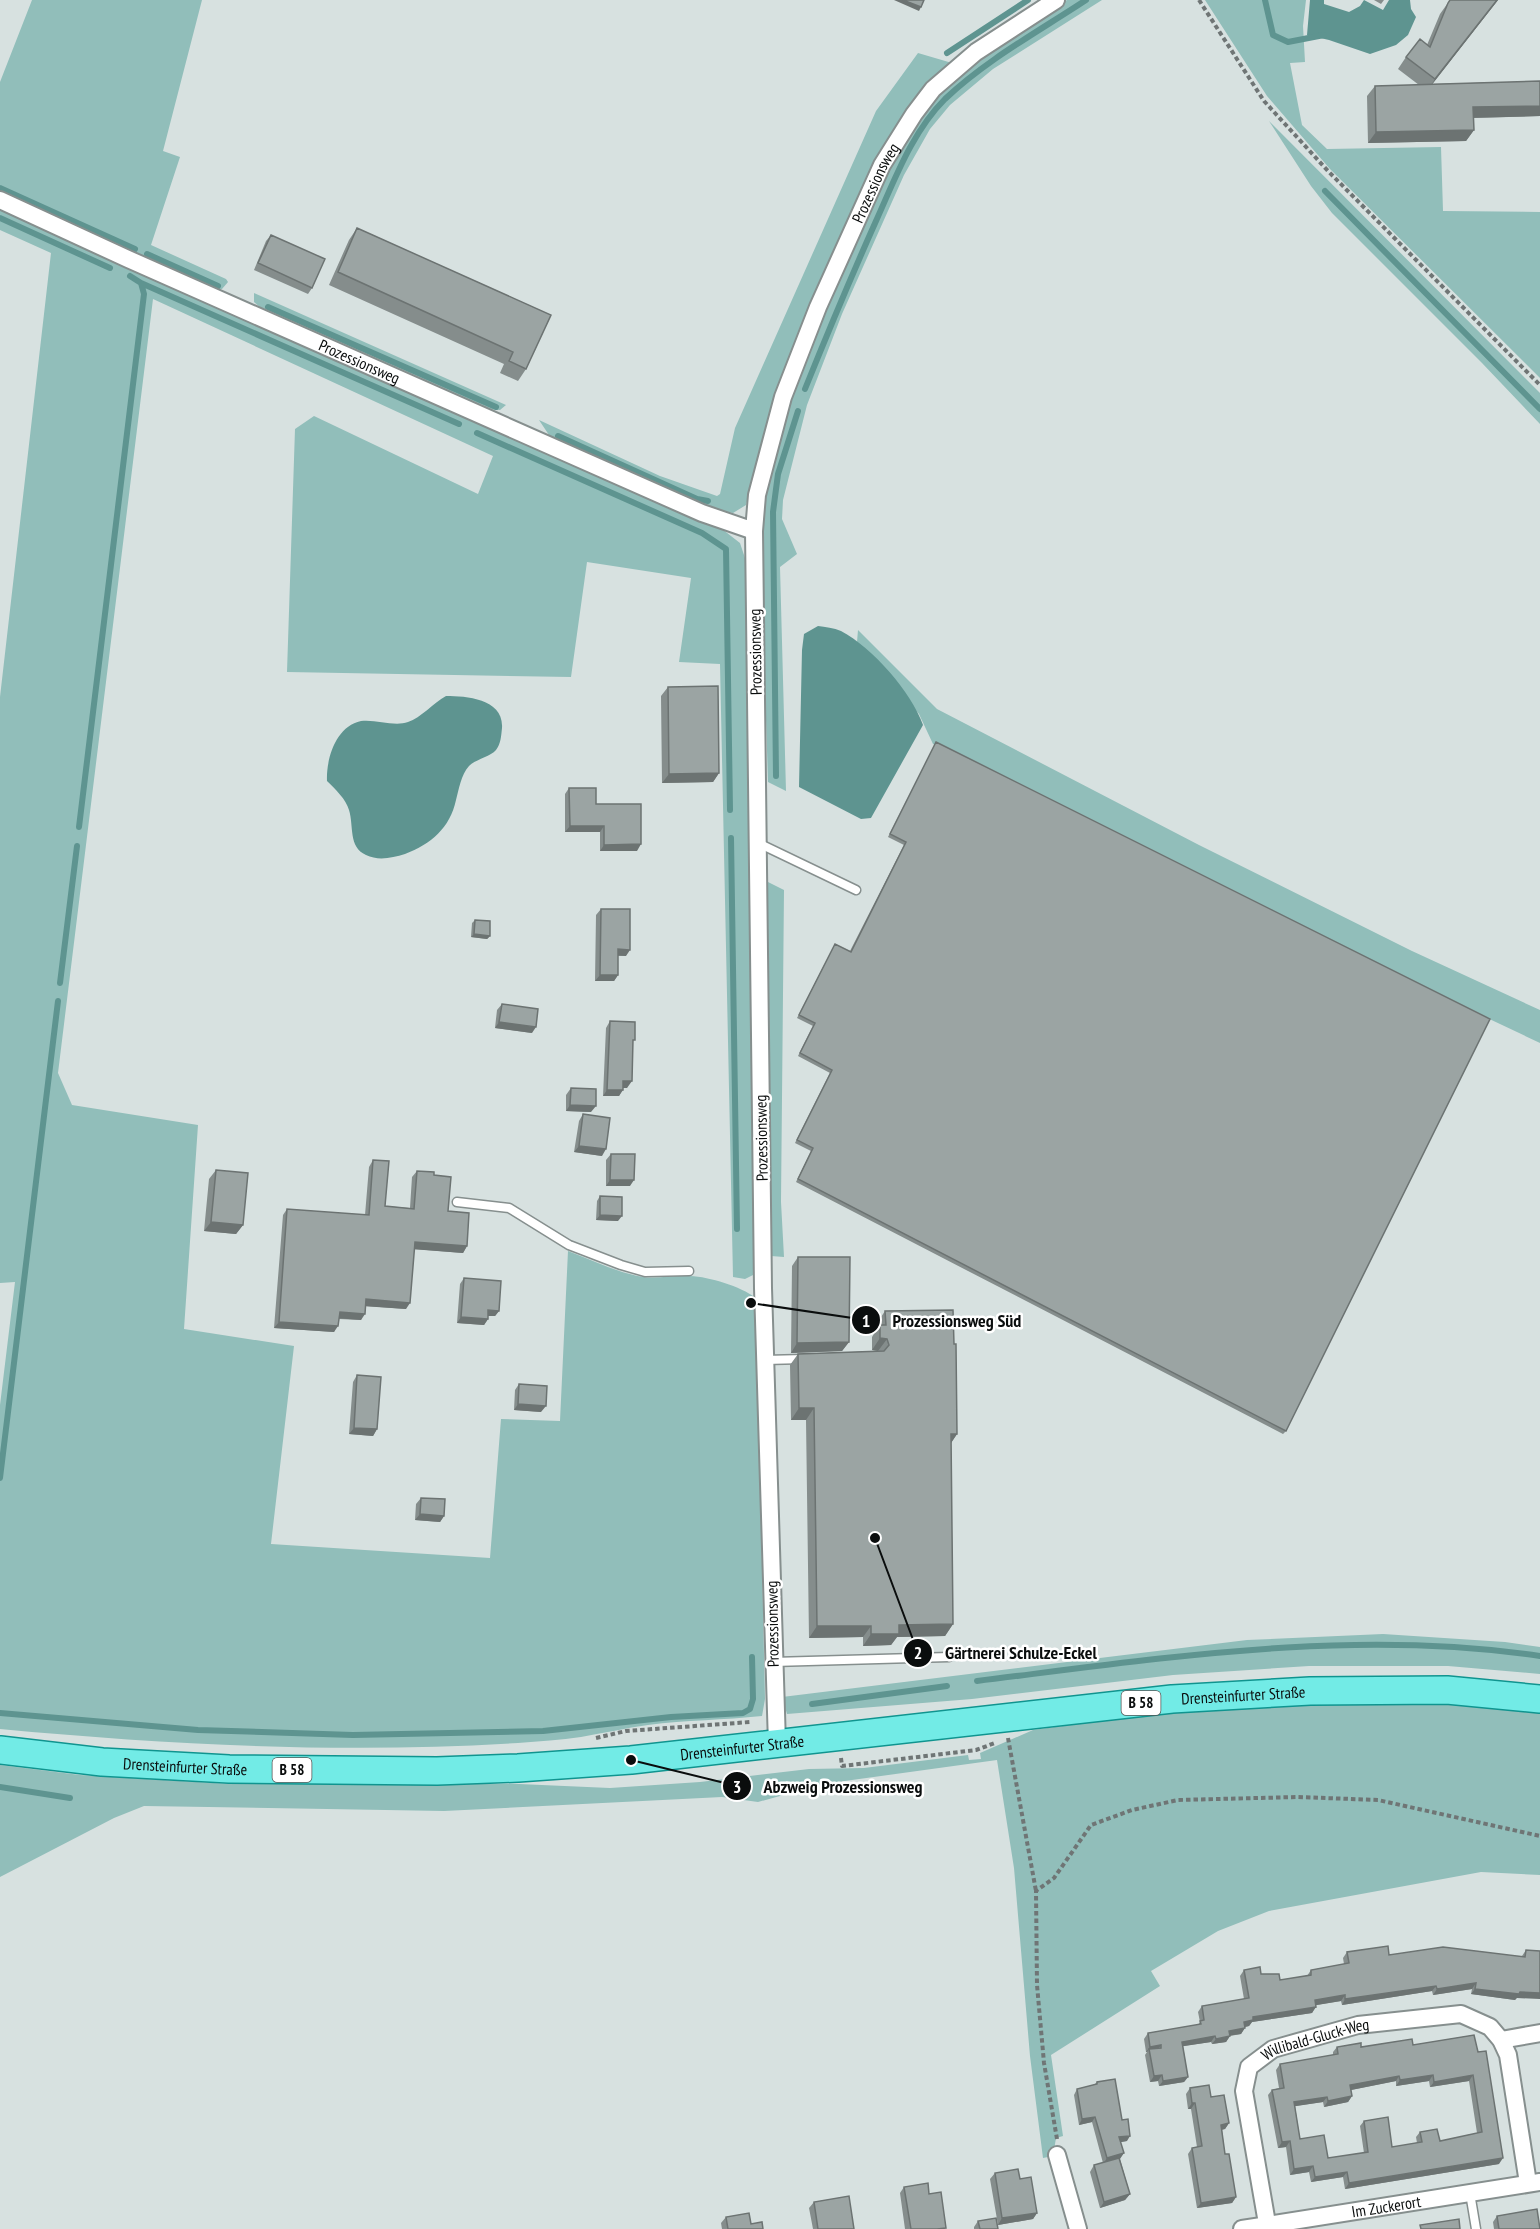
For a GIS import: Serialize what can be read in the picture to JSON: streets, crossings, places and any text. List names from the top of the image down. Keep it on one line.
{"streets":{"main road":["Drensteinfurter Straße","B 58"],"street":["Prozessionsweg","Willibald-Gluck-Weg","Im Zuckerort"]},"crossings":[["Prozessionsweg","Drensteinfurter Straße"],["Willibald-Gluck-Weg","Im Zuckerort"]],"places":["Prozessionsweg Süd","Gärtnerei Schulze-Eckel","Abzweig Prozessionsweg"]}
